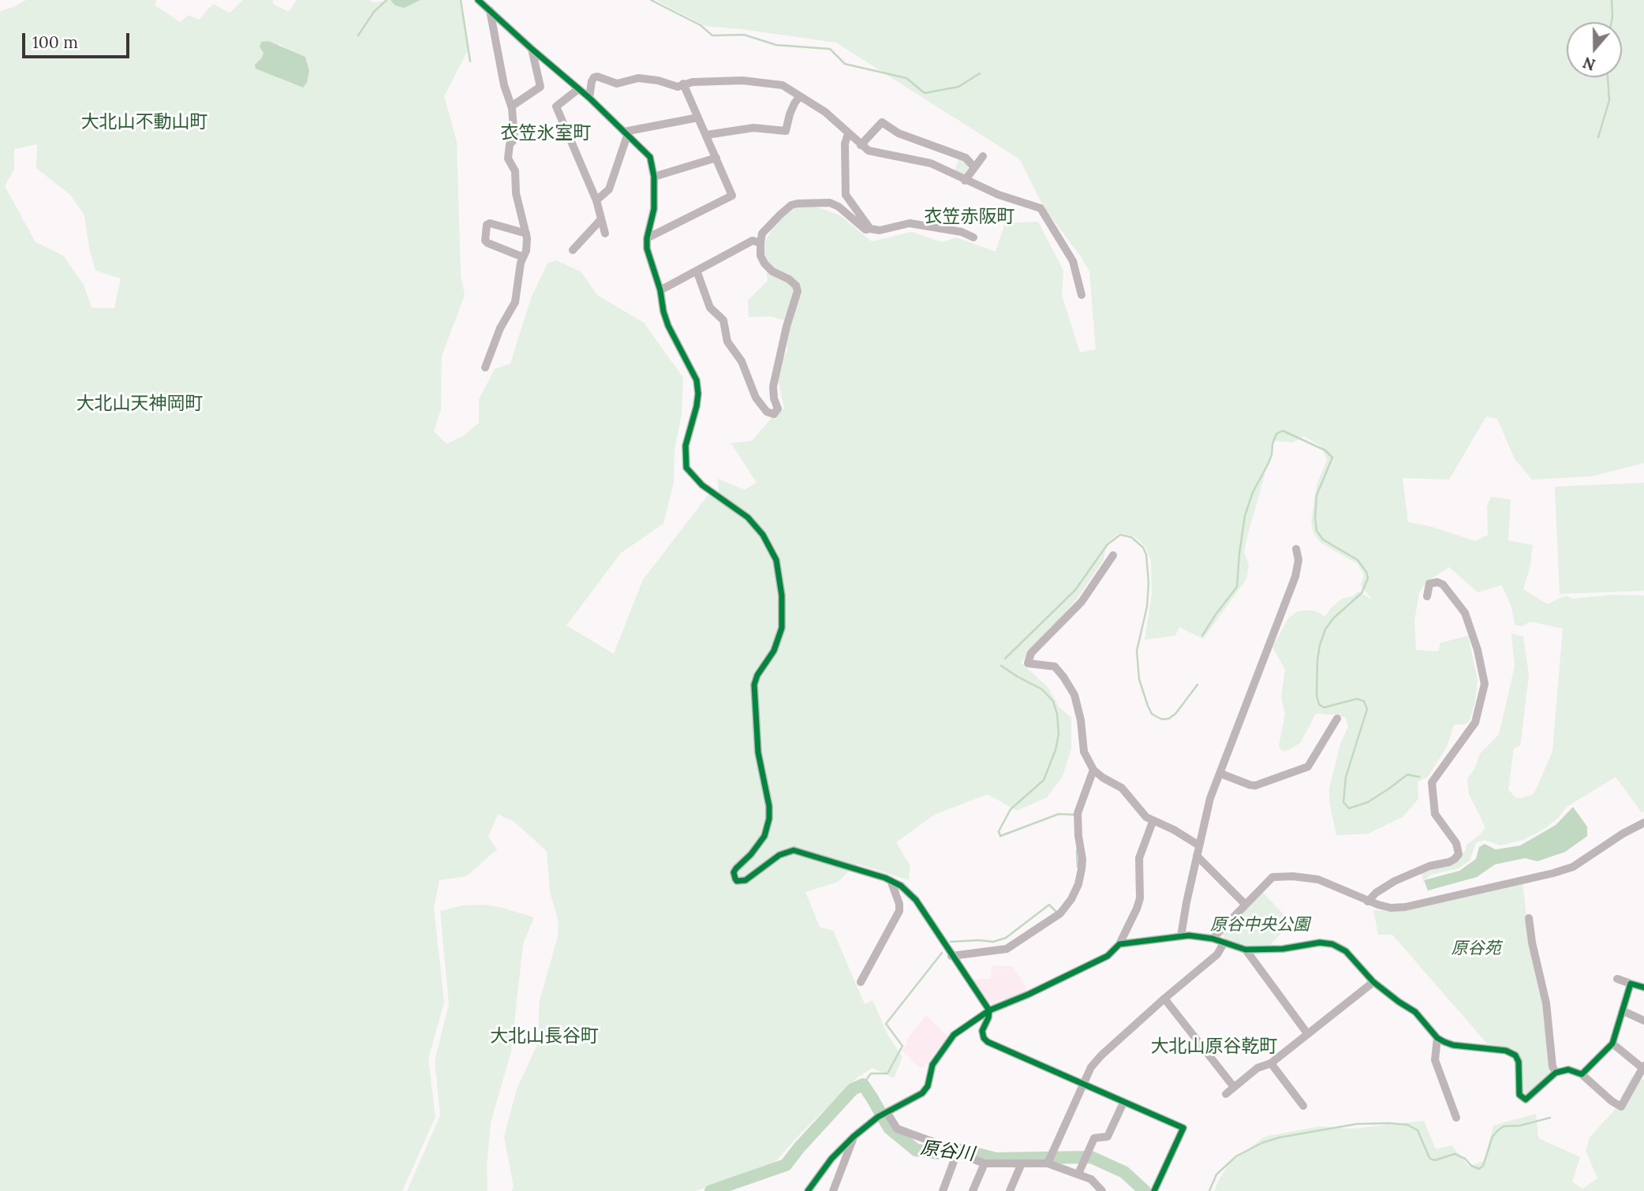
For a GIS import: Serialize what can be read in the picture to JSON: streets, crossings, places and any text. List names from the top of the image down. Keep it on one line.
{"districts":["大北山不動山町","衣笠氷室町","衣笠赤阪町","大北山天神岡町","大北山長谷町","大北山原谷乾町"],"water":["原谷川"],"parks":["原谷中央公園","原谷苑"],"scale_bar":"100 m","north":"bottom"}
